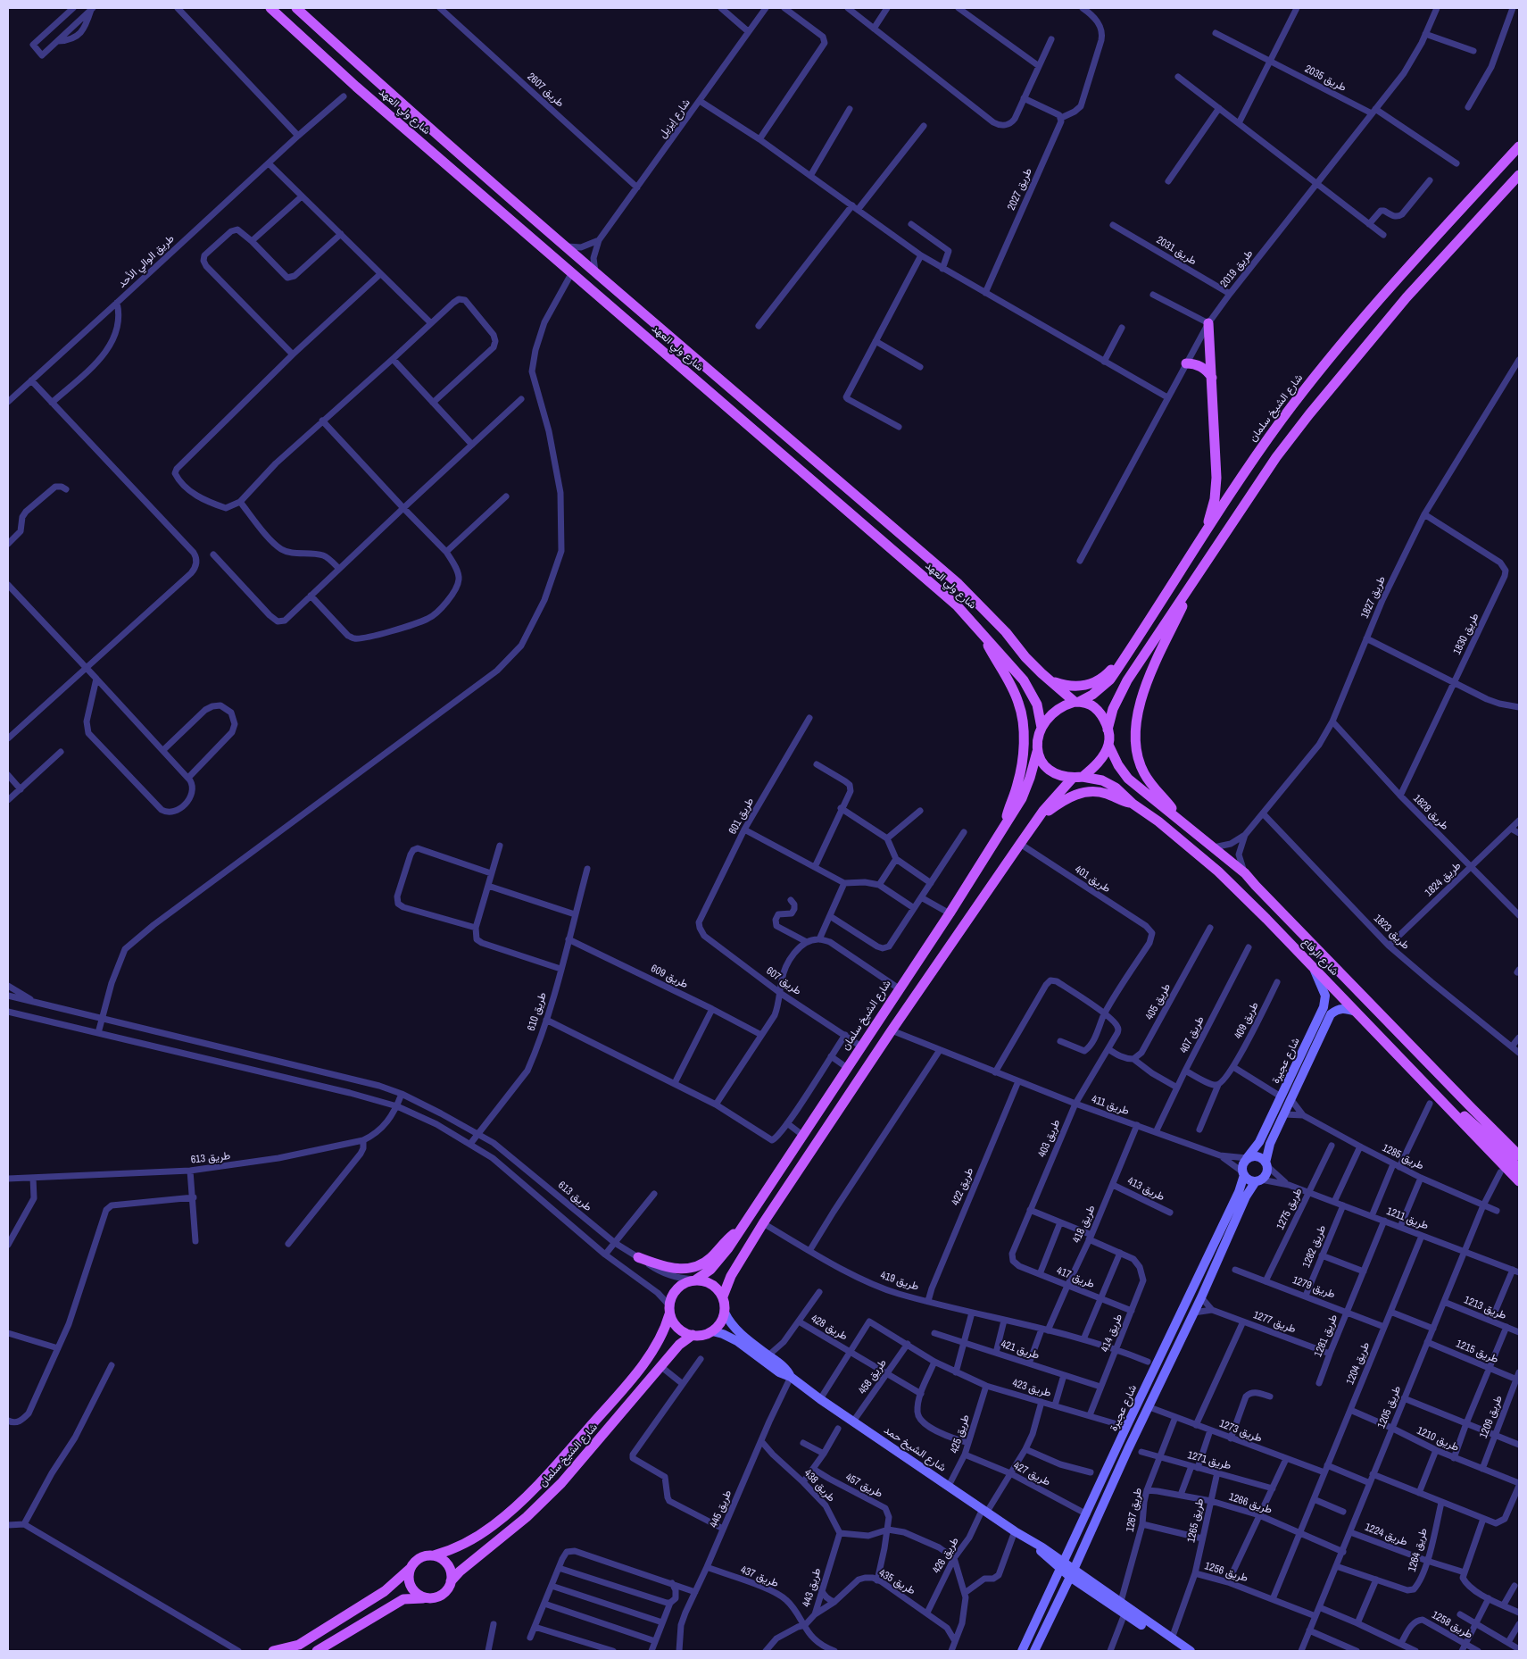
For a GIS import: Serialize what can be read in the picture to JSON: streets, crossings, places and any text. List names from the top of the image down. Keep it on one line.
{"streets":{"main road":["شارع ولي العهد","شارع الشيخ سلمان","شارع الرفاع"],"street":["طريق 2035","طريق 2607","شارع إيزيل","طريق 2027","طريق 2031","طريق الوالي الأحد","طريق 2019","طريق 1827","طريق 1830","طريق 1828","طريق 601","طريق 401","طريق 1824","طريق 1823","طريق 609","طريق 607","طريق 405","طريق 610","طريق 409","طريق 407","شارع عجيرة","طريق 411","طريق 403","طريق 1285","طريق 613","طريق 422","طريق 413","طريق 1275","طريق 1211","طريق 418","طريق 1282","طريق 417","طريق 419","طريق 1279","طريق 1213","طريق 1277","طريق 428","طريق 414","طريق 1281","طريق 421","طريق 1215","طريق 1204","طريق 458","طريق 423","طريق 1205","طريق 1209","طريق 1273","طريق 425","طريق 1210","شارع الشيخ حمد","طريق 1271","طريق 427","طريق 438","طريق 457","طريق 1266","طريق 445","طريق 1267","طريق 1265","طريق 1224","طريق 1264","طريق 426","طريق 1256","طريق 437","طريق 435","طريق 443","طريق 1258"]},"crossings":[["طريق 2035","طريق 2019"],["طريق 2607","شارع إيزيل"],["شارع ولي العهد","شارع إيزيل"],["شارع ولي العهد","شارع الشيخ سلمان"],["شارع ولي العهد","شارع الرفاع"],["طريق 2031","طريق 2019"],["شارع الشيخ سلمان","شارع الرفاع"],["شارع الشيخ سلمان","طريق 607"],["شارع الشيخ سلمان","طريق 613"],["شارع الشيخ سلمان","شارع الشيخ حمد"],["طريق 1827","طريق 1830"],["طريق 1827","طريق 1828"],["طريق 1827","طريق 1823"],["طريق 1827","شارع الرفاع"],["طريق 1830","طريق 1828"],["طريق 1828","طريق 1824"],["طريق 601","طريق 607"],["طريق 401","طريق 403"],["طريق 1824","طريق 1823"],["شارع الرفاع","شارع عجيرة"],["طريق 609","طريق 610"],["طريق 610","طريق 613"],["طريق 407","طريق 411"],["شارع عجيرة","طريق 411"],["شارع عجيرة","طريق 1285"],["شارع عجيرة","طريق 1211"],["شارع عجيرة","طريق 419"],["شارع عجيرة","طريق 1277"],["شارع عجيرة","طريق 423"],["شارع عجيرة","طريق 1273"],["شارع عجيرة","شارع الشيخ حمد"],["شارع عجيرة","طريق 427"],["طريق 411","طريق 403"],["طريق 411","طريق 422"],["طريق 411","طريق 1211"],["طريق 411","طريق 418"],["طريق 403","طريق 417"],["طريق 1285","طريق 1205"],["طريق 613","شارع الشيخ حمد"],["طريق 422","طريق 419"],["طريق 413","طريق 418"],["طريق 1275","طريق 1211"],["طريق 1275","طريق 1279"],["طريق 1211","طريق 1282"],["طريق 1211","طريق 1281"],["طريق 1211","طريق 1204"],["طريق 1211","طريق 1205"],["طريق 418","طريق 417"],["طريق 418","طريق 419"],["طريق 1282","طريق 1279"],["طريق 417","طريق 414"],["طريق 419","طريق 414"],["طريق 1279","طريق 1281"],["طريق 1279","طريق 1204"],["طريق 1213","طريق 1205"],["طريق 1277","طريق 1281"],["طريق 428","طريق 458"],["طريق 428","طريق 423"],["طريق 428","شارع الشيخ حمد"],["طريق 414","طريق 421"],["طريق 414","طريق 423"],["طريق 1215","طريق 1205"],["طريق 1215","طريق 1209"],["طريق 1204","طريق 1273"],["طريق 1204","طريق 1210"],["طريق 1204","طريق 1266"],["طريق 1204","طريق 1256"],["طريق 458","طريق 423"],["طريق 458","شارع الشيخ حمد"],["طريق 423","طريق 425"],["طريق 423","طريق 426"],["طريق 1205","طريق 1210"],["طريق 1205","طريق 1266"],["طريق 1205","طريق 1224"],["طريق 1205","طريق 1264"],["طريق 1205","طريق 1256"],["طريق 1209","طريق 1210"],["طريق 1273","طريق 1267"],["طريق 425","شارع الشيخ حمد"],["طريق 425","طريق 427"],["شارع الشيخ حمد","طريق 445"],["شارع الشيخ حمد","طريق 1267"],["شارع الشيخ حمد","طريق 426"],["شارع الشيخ حمد","طريق 1256"],["طريق 1271","طريق 1267"],["طريق 1271","طريق 1265"],["طريق 427","طريق 426"],["طريق 438","طريق 445"],["طريق 438","طريق 443"],["طريق 457","طريق 435"],["طريق 1266","طريق 1267"],["طريق 1266","طريق 1265"],["طريق 445","طريق 437"],["طريق 1265","طريق 1256"],["طريق 1224","طريق 1264"],["طريق 426","طريق 435"],["طريق 437","طريق 443"],["طريق 435","طريق 443"]]}
